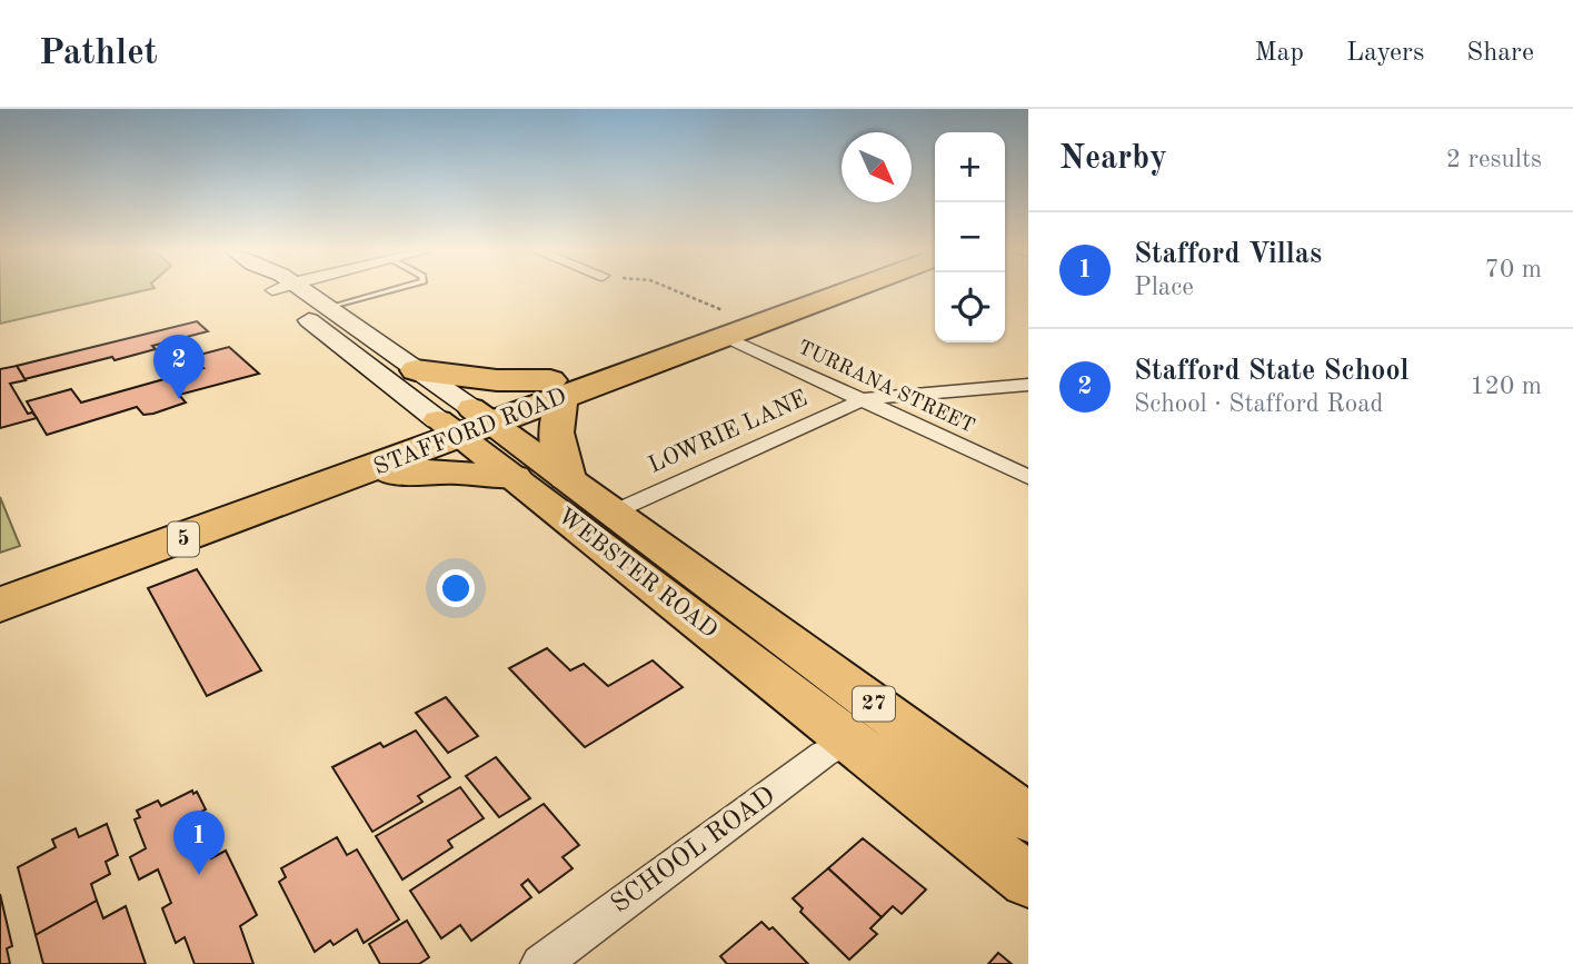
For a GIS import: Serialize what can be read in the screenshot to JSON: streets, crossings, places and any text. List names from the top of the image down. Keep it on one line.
{"streets":{"highway":["STAFFORD ROAD","5"],"main road":["WEBSTER ROAD","27"],"street":["TURRANA STREET","LOWRIE LANE","SCHOOL ROAD"]},"crossings":[["TURRANA STREET","STAFFORD ROAD"],["TURRANA STREET","LOWRIE LANE"],["STAFFORD ROAD","WEBSTER ROAD"],["LOWRIE LANE","WEBSTER ROAD"],["WEBSTER ROAD","SCHOOL ROAD"]],"north":"bottom right","page":{"header":"Pathlet","nav":["Map","Layers","Share"],"heading":["Nearby","2 results"],"map_buttons":["+","−"],"list":[{"mark":"1","name":"Stafford Villas","note":"Place","value":"70 m"},{"mark":"2","name":"Stafford State School","note":"School · Stafford Road","value":"120 m"}],"pins":["2","1"]}}
